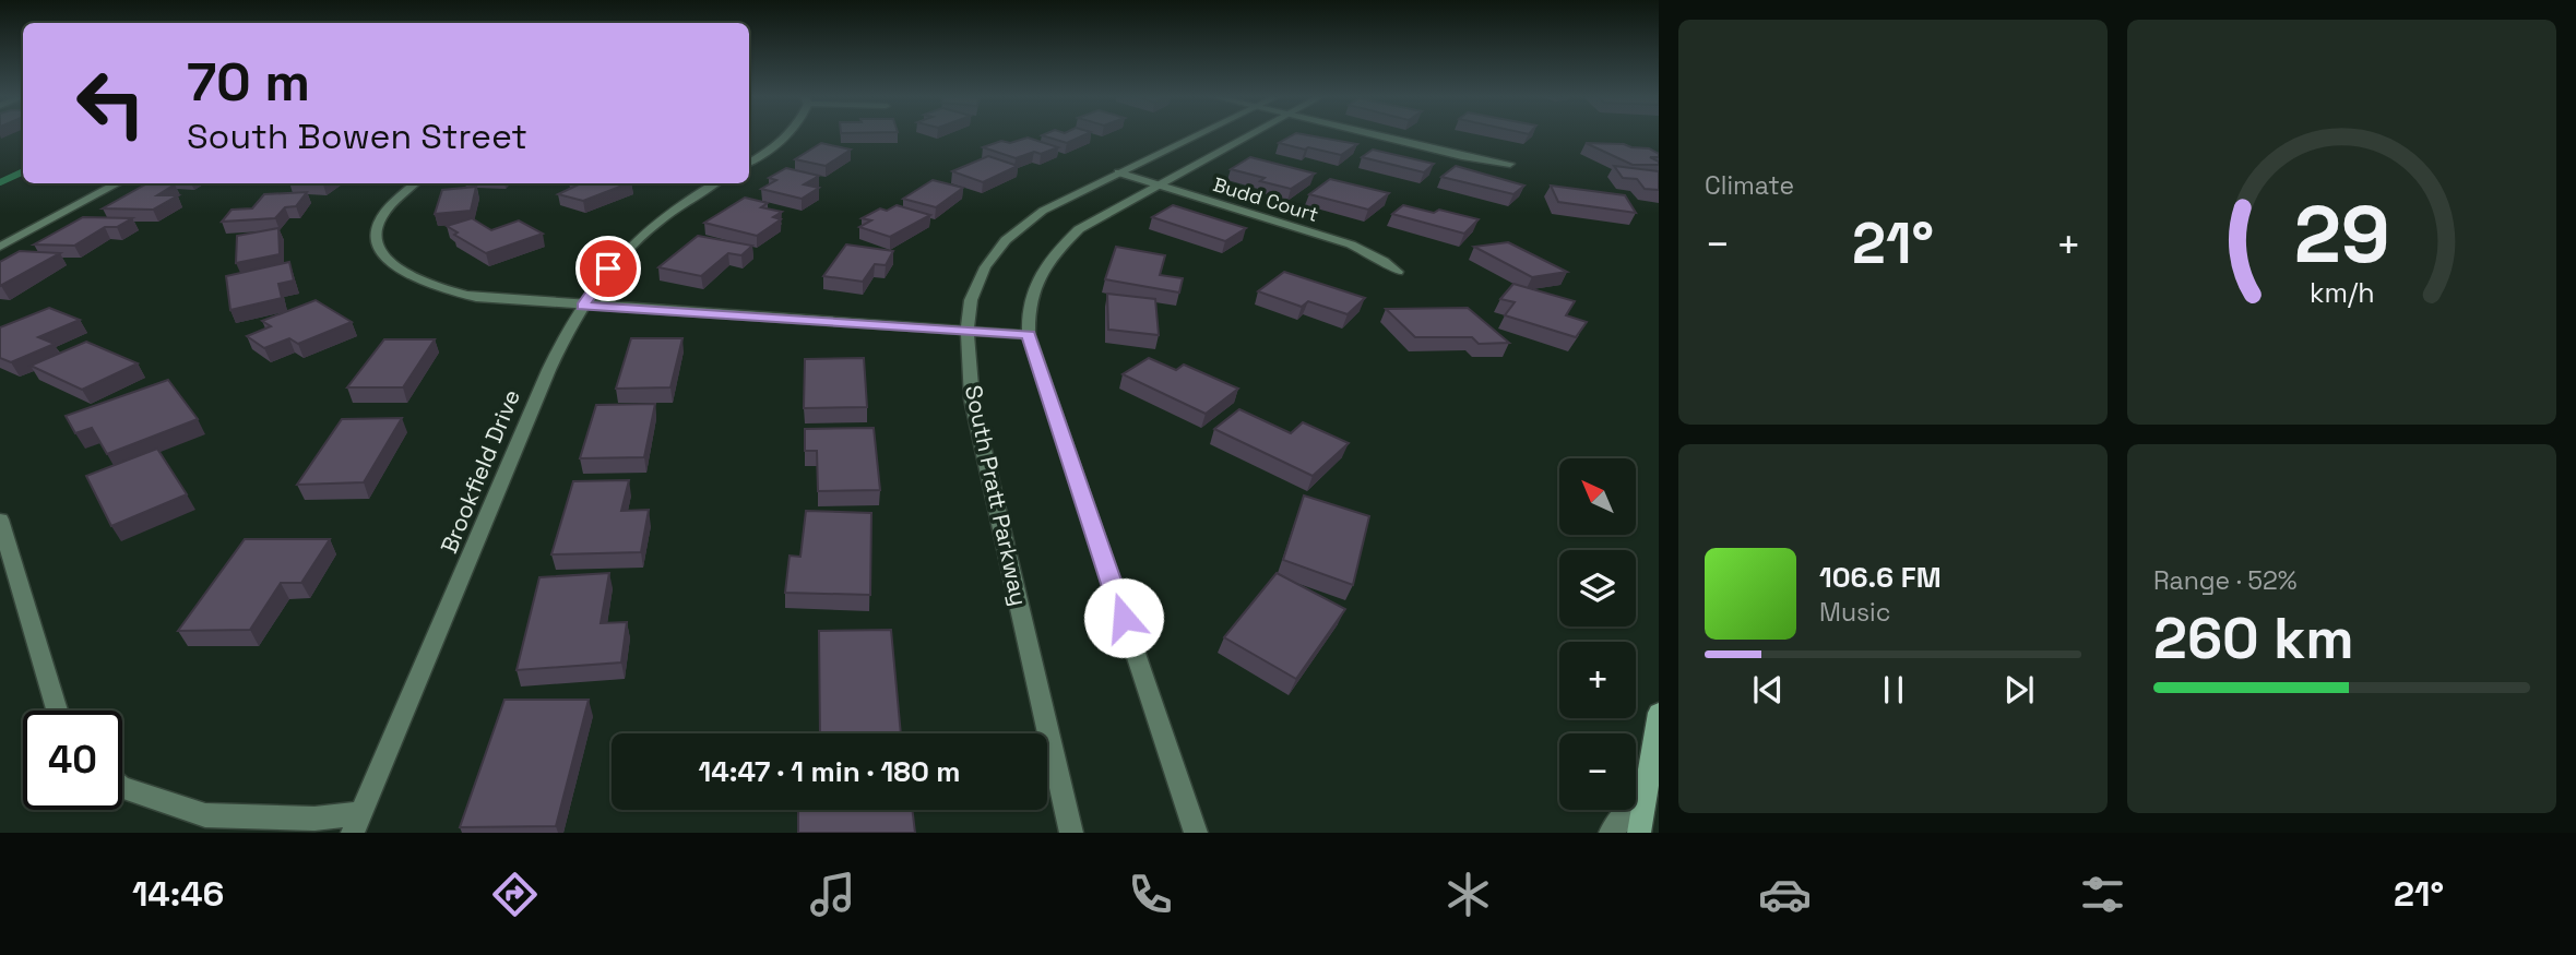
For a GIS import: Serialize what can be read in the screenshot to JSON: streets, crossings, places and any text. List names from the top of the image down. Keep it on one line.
{"streets":{"street":["Budd Court","Brookfield Drive","South Pratt Parkway"]},"crossings":[["Budd Court","South Pratt Parkway"]],"north":"top left","page":{"tile":["Climate",["Range · 52%","260 km"]],"turn":["70 m","South Bowen Street"],"heat":["−","21°","+"],"map_buttons":["+","−"],"song":["106.6 FM","Music"],"limit":"40","trip":"14:47 · 1 min · 180 m","tabs":["14:46","21°"],"gauge":["29","km/h"]}}
